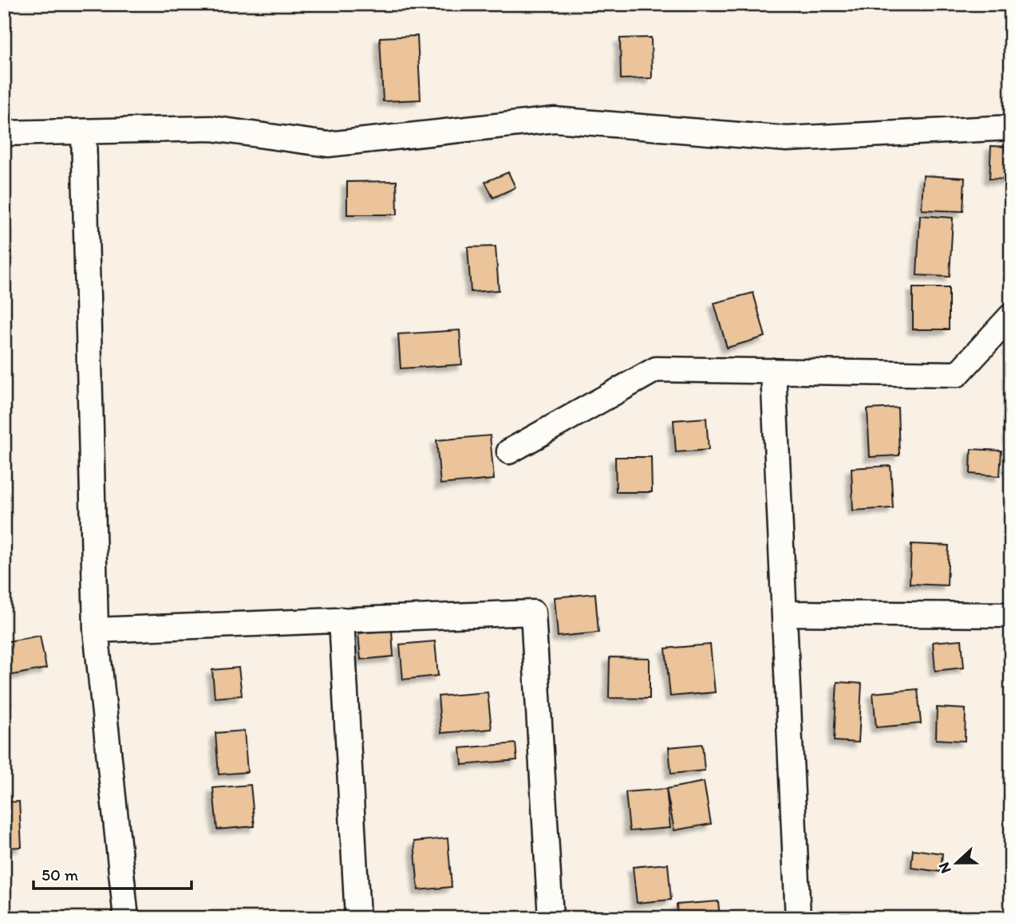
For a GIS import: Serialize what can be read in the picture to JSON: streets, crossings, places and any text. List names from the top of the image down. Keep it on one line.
{"scale_bar":"50 m","north":"left"}
